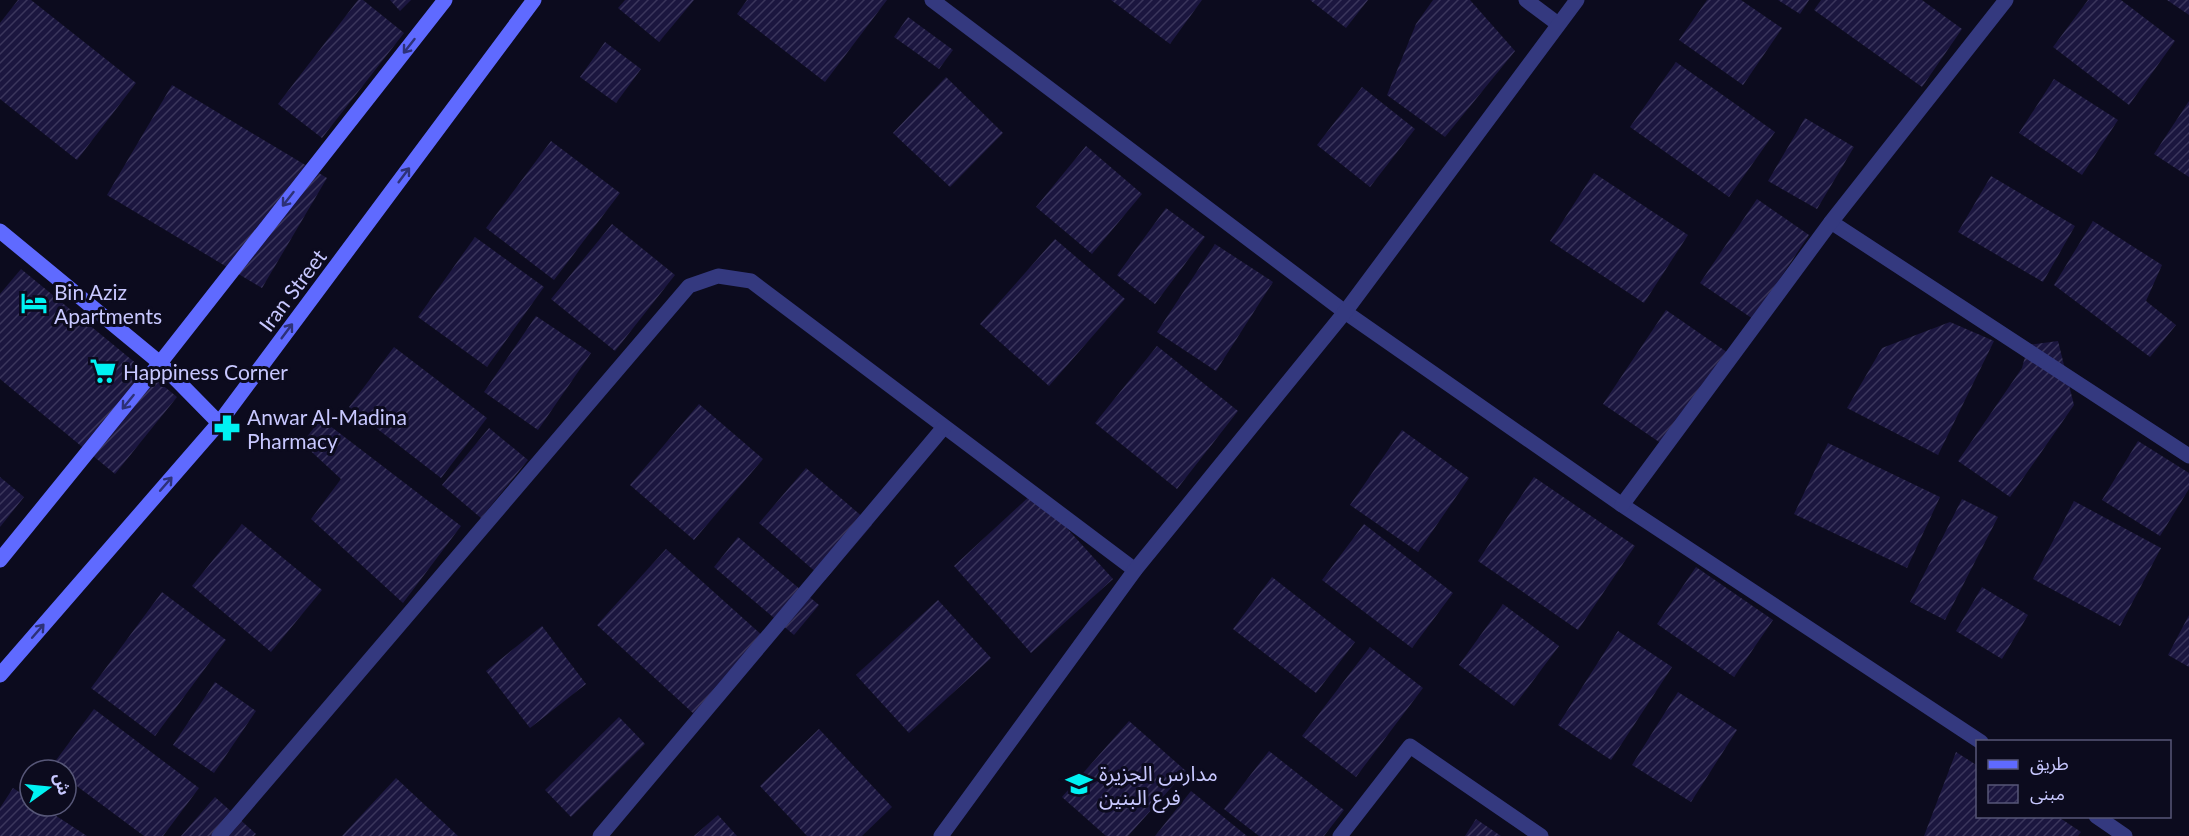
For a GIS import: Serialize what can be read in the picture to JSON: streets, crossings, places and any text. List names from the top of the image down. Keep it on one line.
{"streets":{"street":["Iran Street"]},"places":{"hotel":["Bin Aziz Apartments"],"supermarket":["Happiness Corner"],"pharmacy":["Anwar Al-Madina Pharmacy"],"school or university":["مدارس الجزيرة فرع البنين"]},"legend":["طريق","مبنى"],"north":"right"}
